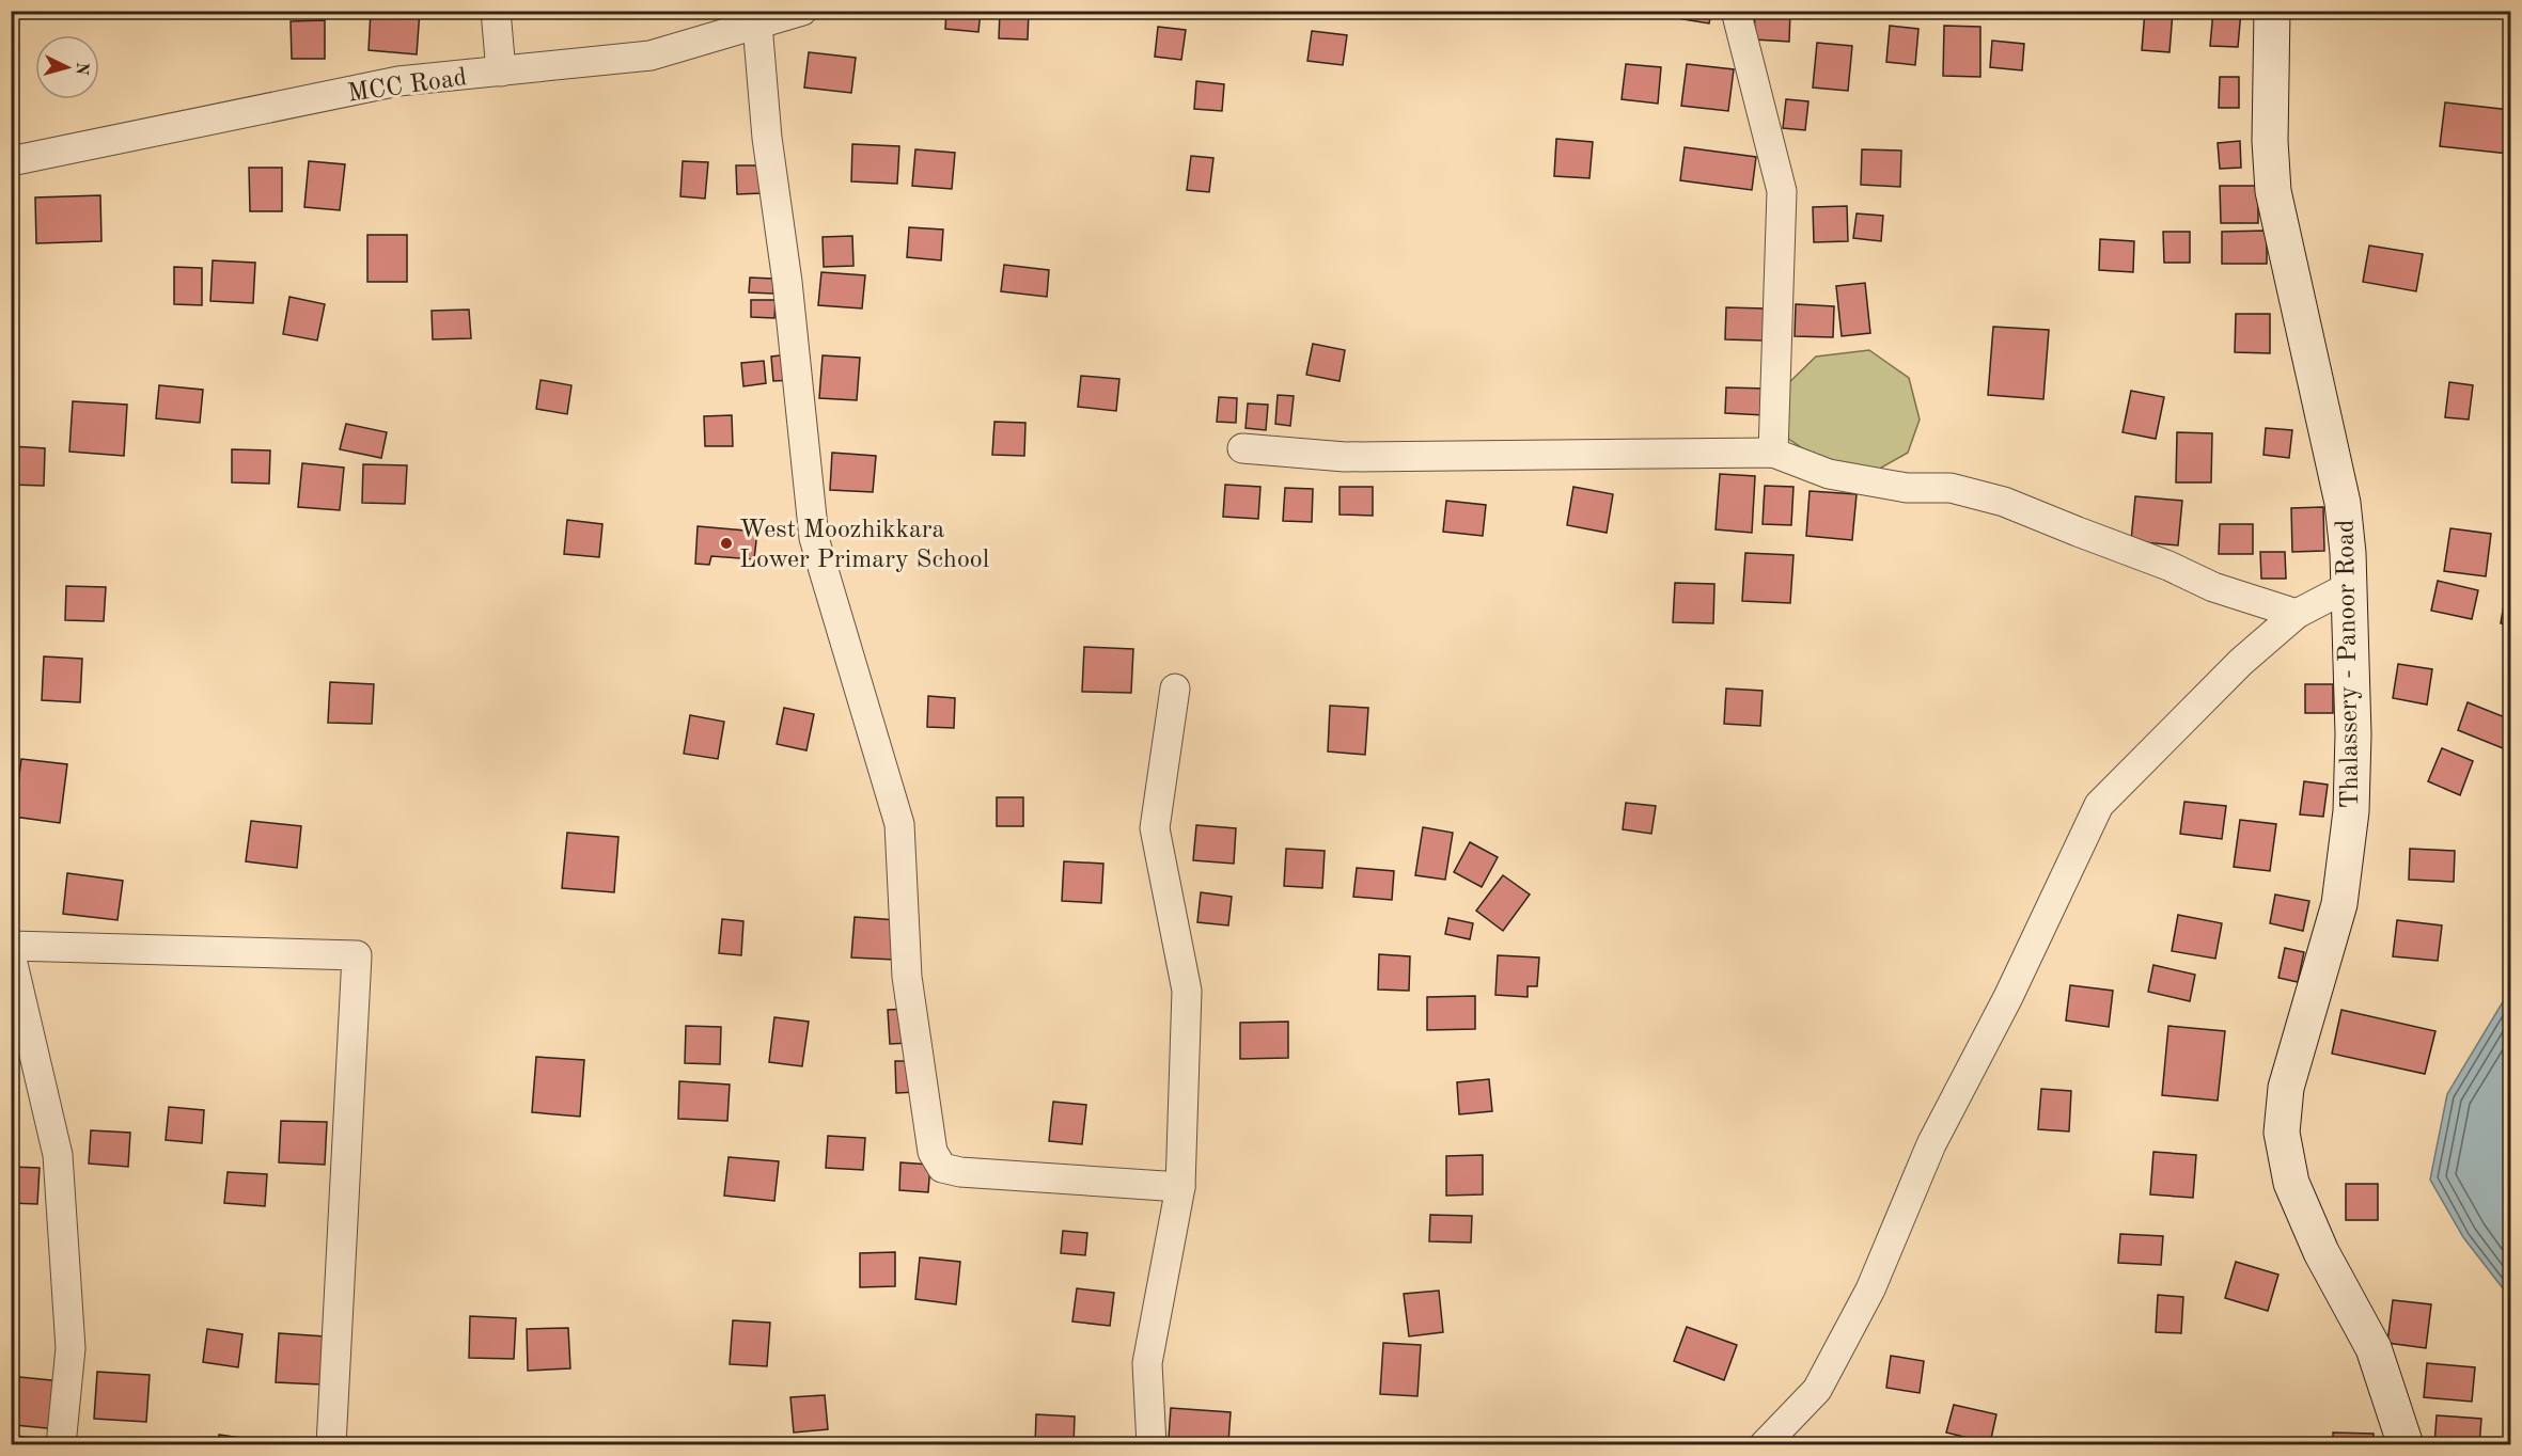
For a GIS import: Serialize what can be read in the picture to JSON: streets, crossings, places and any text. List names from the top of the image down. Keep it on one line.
{"streets":{"main road":["Thalassery - Panoor Road"],"street":["MCC Road"]},"places":["West Moozhikkara Lower Primary School"],"north":"right"}
